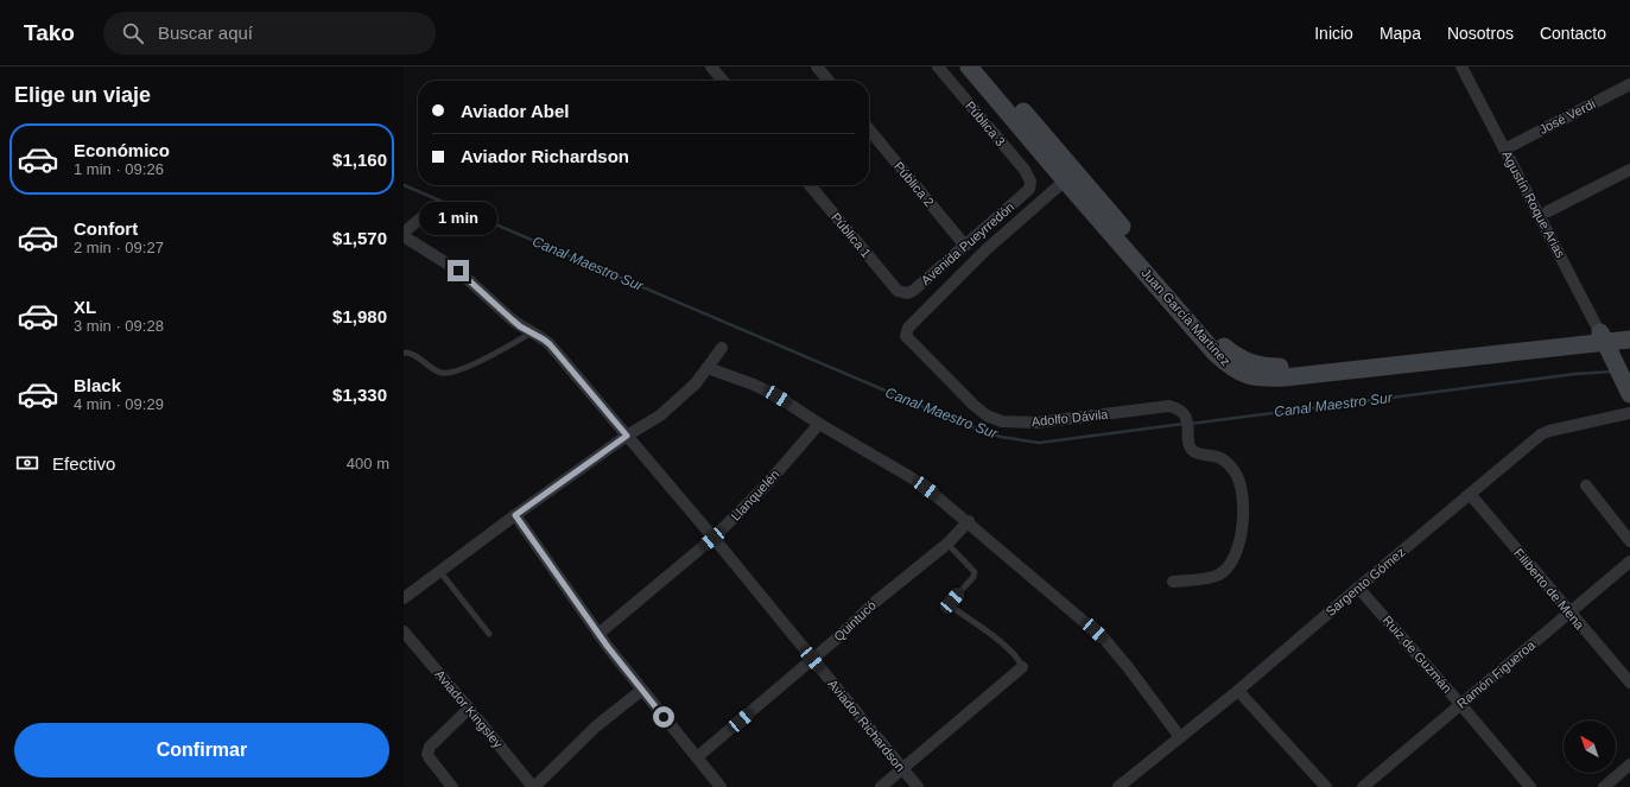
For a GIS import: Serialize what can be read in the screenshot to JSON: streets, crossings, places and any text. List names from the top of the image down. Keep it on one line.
{"streets":{"main road":["Juan García Martínez"],"street":["José Verdi","Pública 3","Pública 2","Agustín Roque Arias","Pública 1","Avenida Pueyrredón","Adolfo Dávila","Llanquelén","Sargento Gómez","Filiberto de Mena","Quintucó","Ruiz de Guzmán","Ramón Figueroa","Aviador Kingsley","Aviador Richardson"]},"crossings":[["José Verdi","Agustín Roque Arias"],["Pública 3","Avenida Pueyrredón"],["Pública 2","Avenida Pueyrredón"],["Agustín Roque Arias","Juan García Martínez"],["Pública 1","Avenida Pueyrredón"],["Juan García Martínez","Adolfo Dávila"],["Llanquelén","Aviador Richardson"],["Sargento Gómez","Filiberto de Mena"],["Sargento Gómez","Ruiz de Guzmán"],["Filiberto de Mena","Ramón Figueroa"],["Quintucó","Aviador Richardson"],["Ruiz de Guzmán","Ramón Figueroa"]],"water":["Canal Maestro Sur"],"north":"top left","page":{"header":"Tako","search":"Buscar aquí","nav":["Inicio","Mapa","Nosotros","Contacto"],"heading":"Elige un viaje","banner":["Aviador Abel","Aviador Richardson"],"list":[{"name":"Económico","note":"1 min · 09:26","value":"$1,160"},{"name":"Confort","note":"2 min · 09:27","value":"$1,570"},{"name":"XL","note":"3 min · 09:28","value":"$1,980"},{"name":"Black","note":"4 min · 09:29","value":"$1,330"}],"bubble":"1 min","pay":["Efectivo","400 m"],"buttons":"Confirmar"}}
